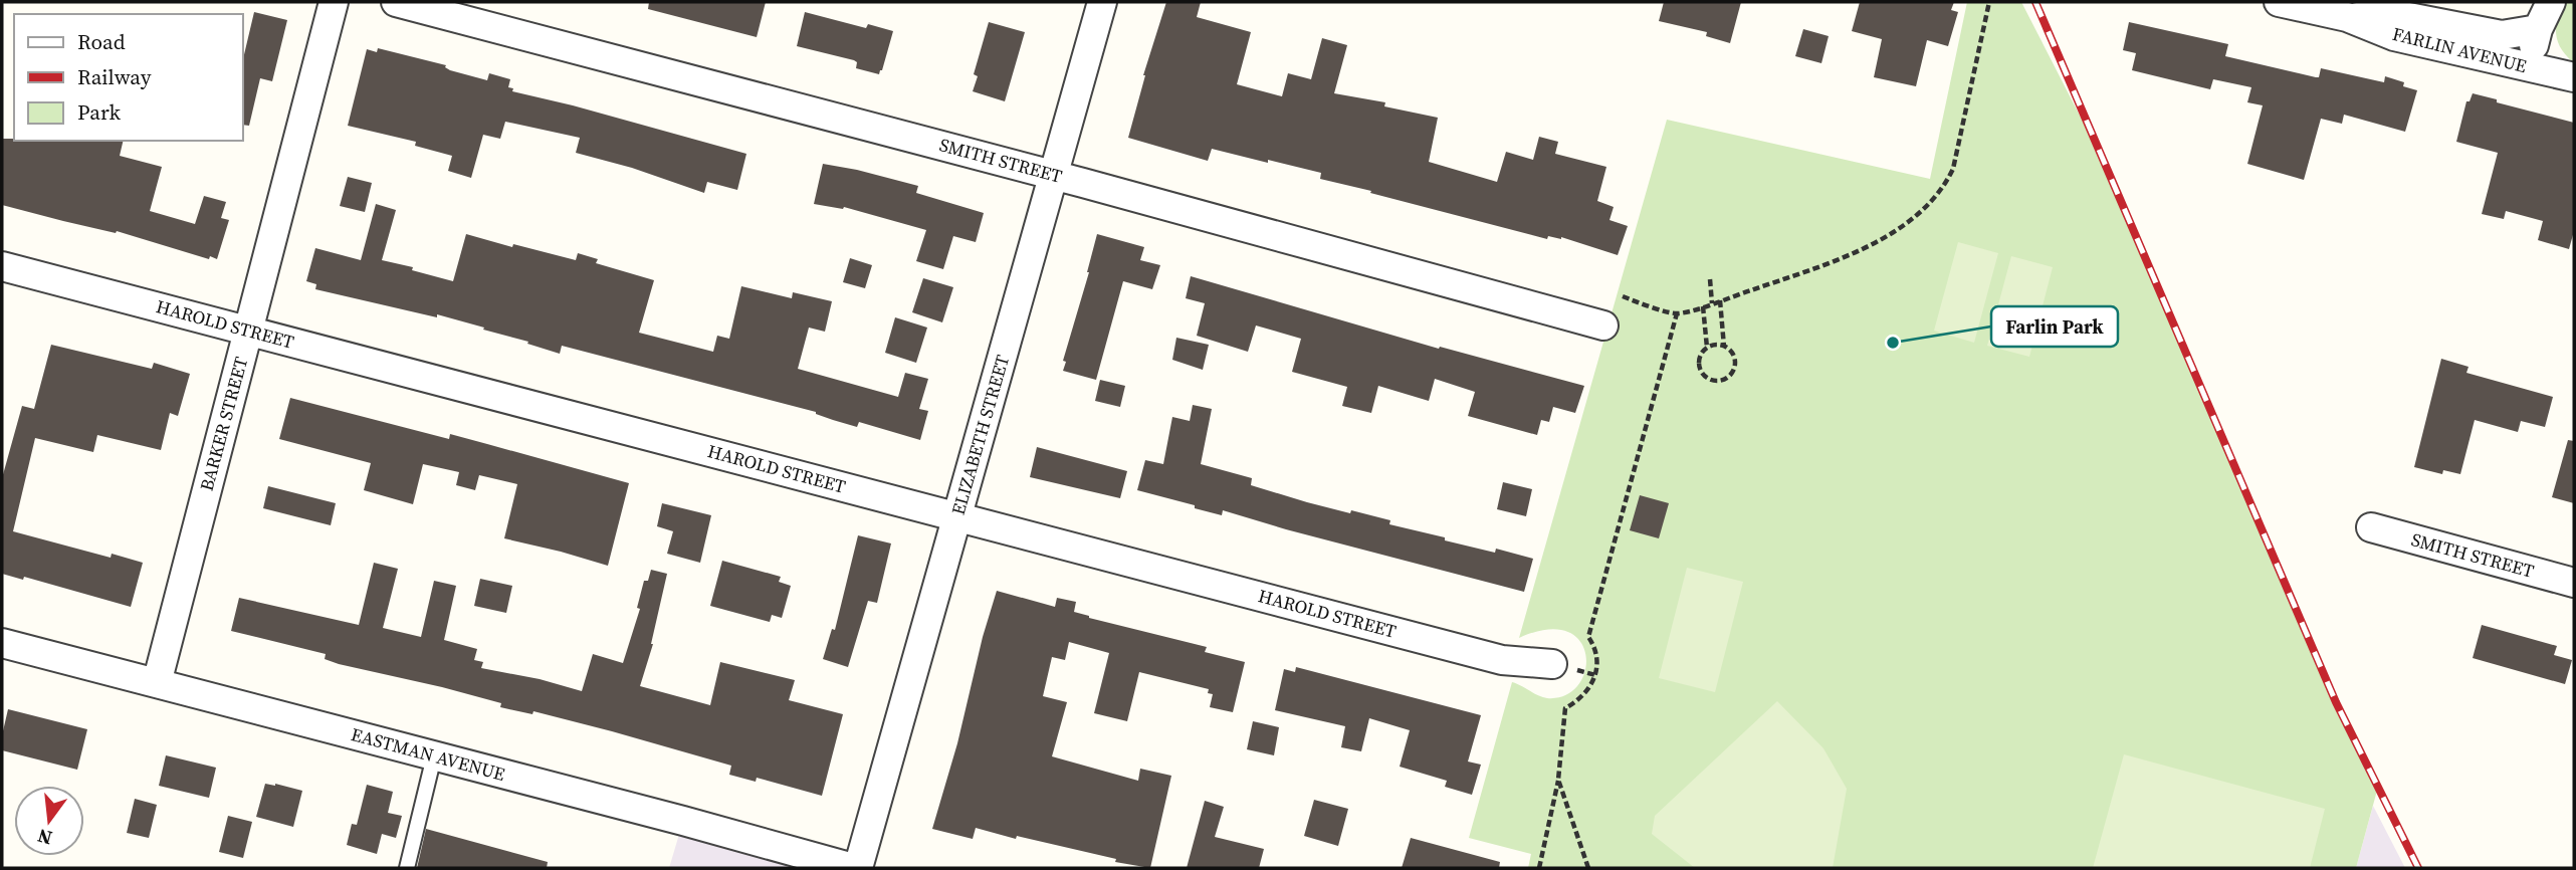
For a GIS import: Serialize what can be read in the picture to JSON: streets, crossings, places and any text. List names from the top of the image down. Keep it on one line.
{"streets":{"street":["FARLIN AVENUE","SMITH STREET","HAROLD STREET","BARKER STREET","ELIZABETH STREET","EASTMAN AVENUE"]},"crossings":[["SMITH STREET","ELIZABETH STREET"],["HAROLD STREET","BARKER STREET"],["HAROLD STREET","ELIZABETH STREET"],["BARKER STREET","EASTMAN AVENUE"],["ELIZABETH STREET","EASTMAN AVENUE"]],"places":["Farlin Park"],"legend":["Road","Railway","Park"],"north":"bottom"}
